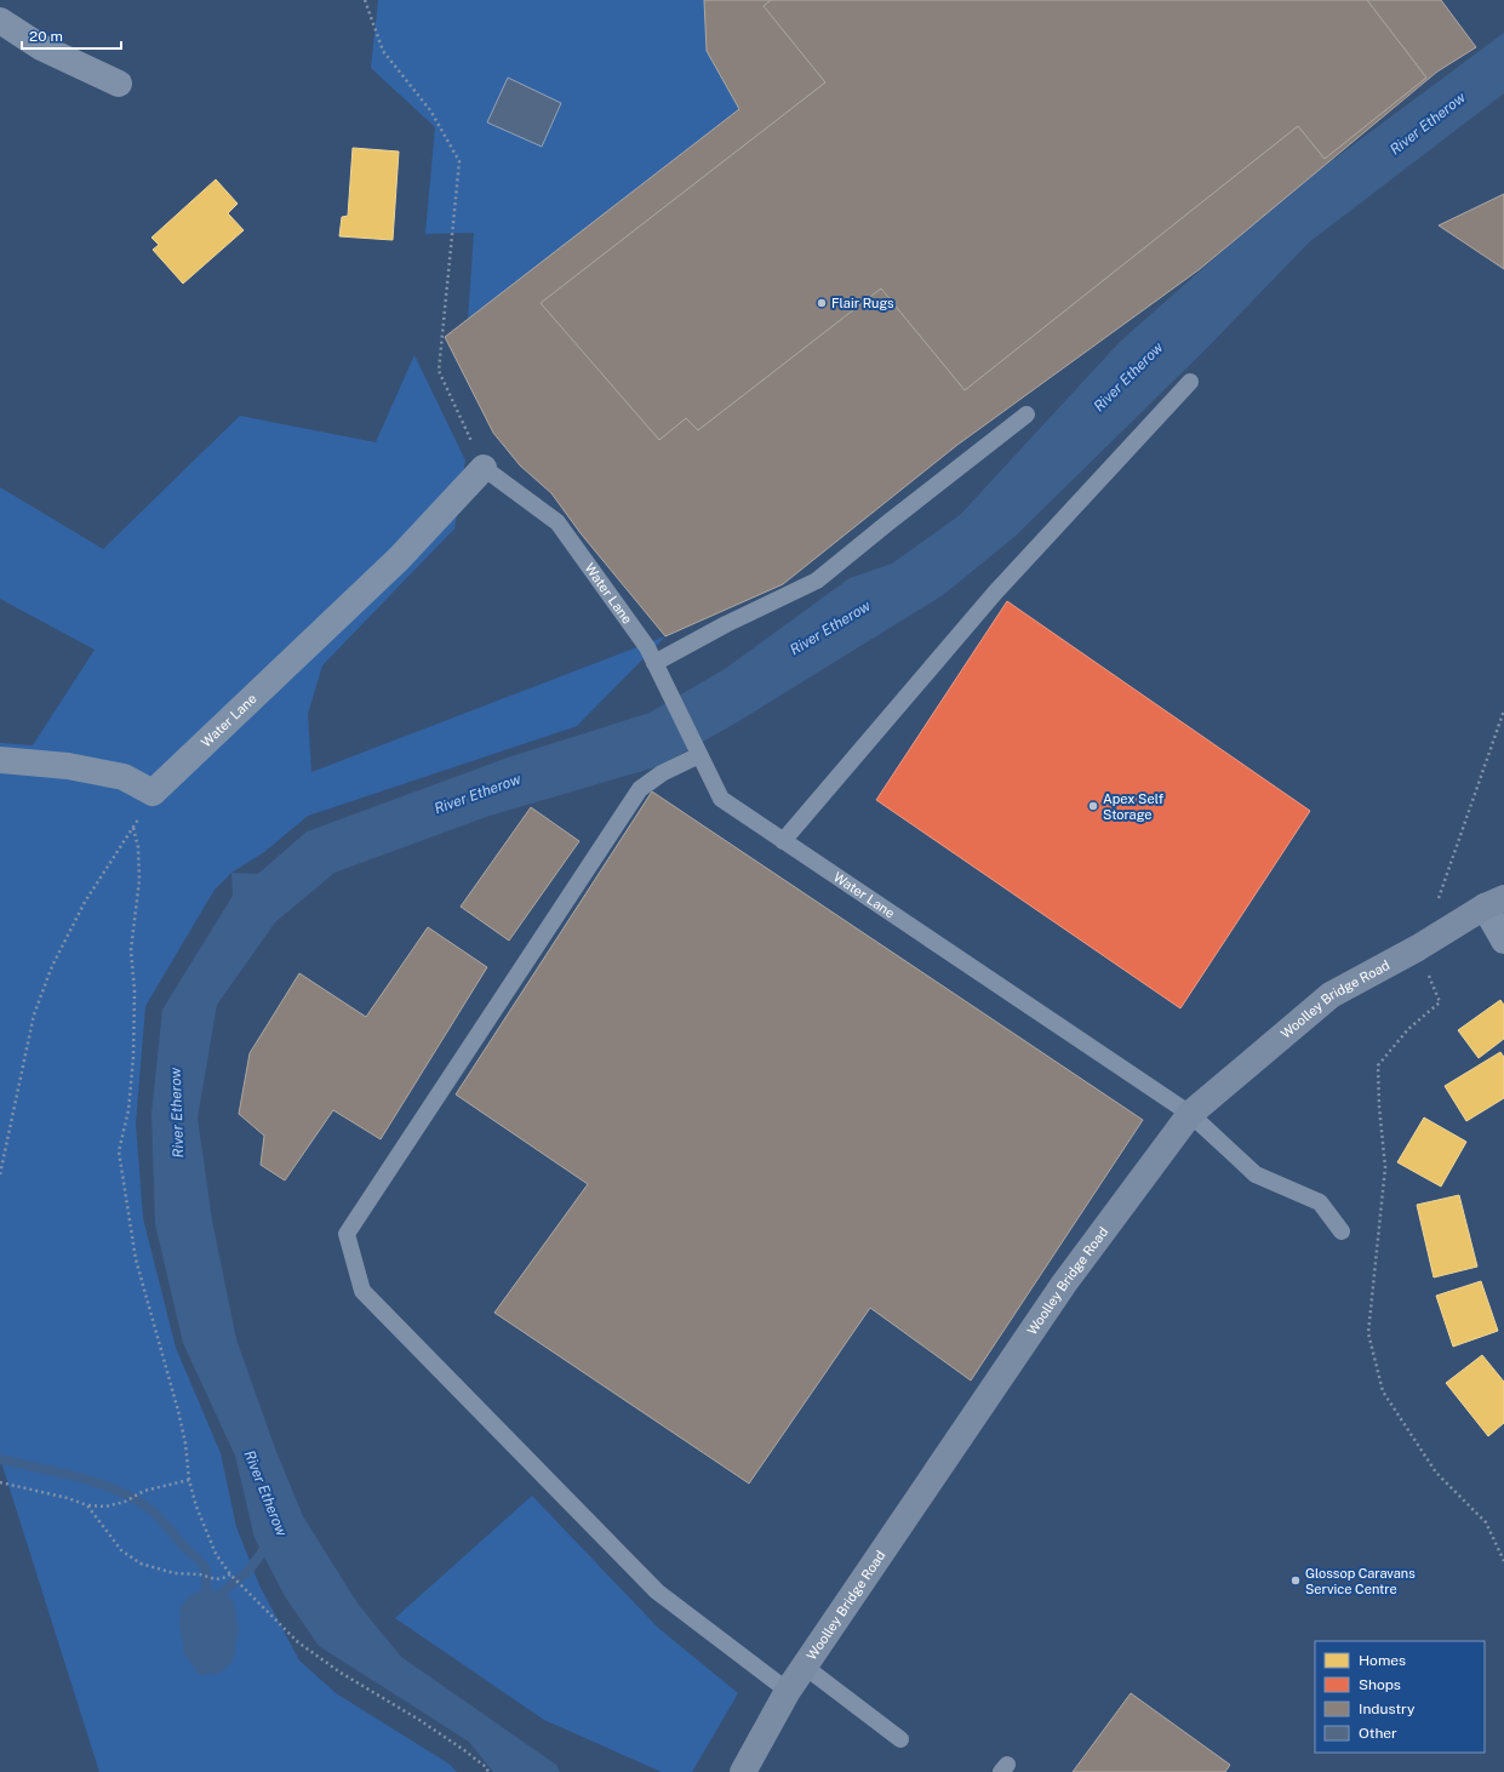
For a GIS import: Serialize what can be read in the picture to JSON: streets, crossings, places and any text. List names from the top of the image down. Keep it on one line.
{"streets":{"street":["Water Lane","Woolley Bridge Road"]},"crossings":[["Water Lane","Woolley Bridge Road"]],"water":["River Etherow"],"places":["Flair Rugs","Apex Self Storage","Glossop Caravans Service Centre"],"legend":["Homes","Shops","Industry","Other"],"scale_bar":"20 m"}
